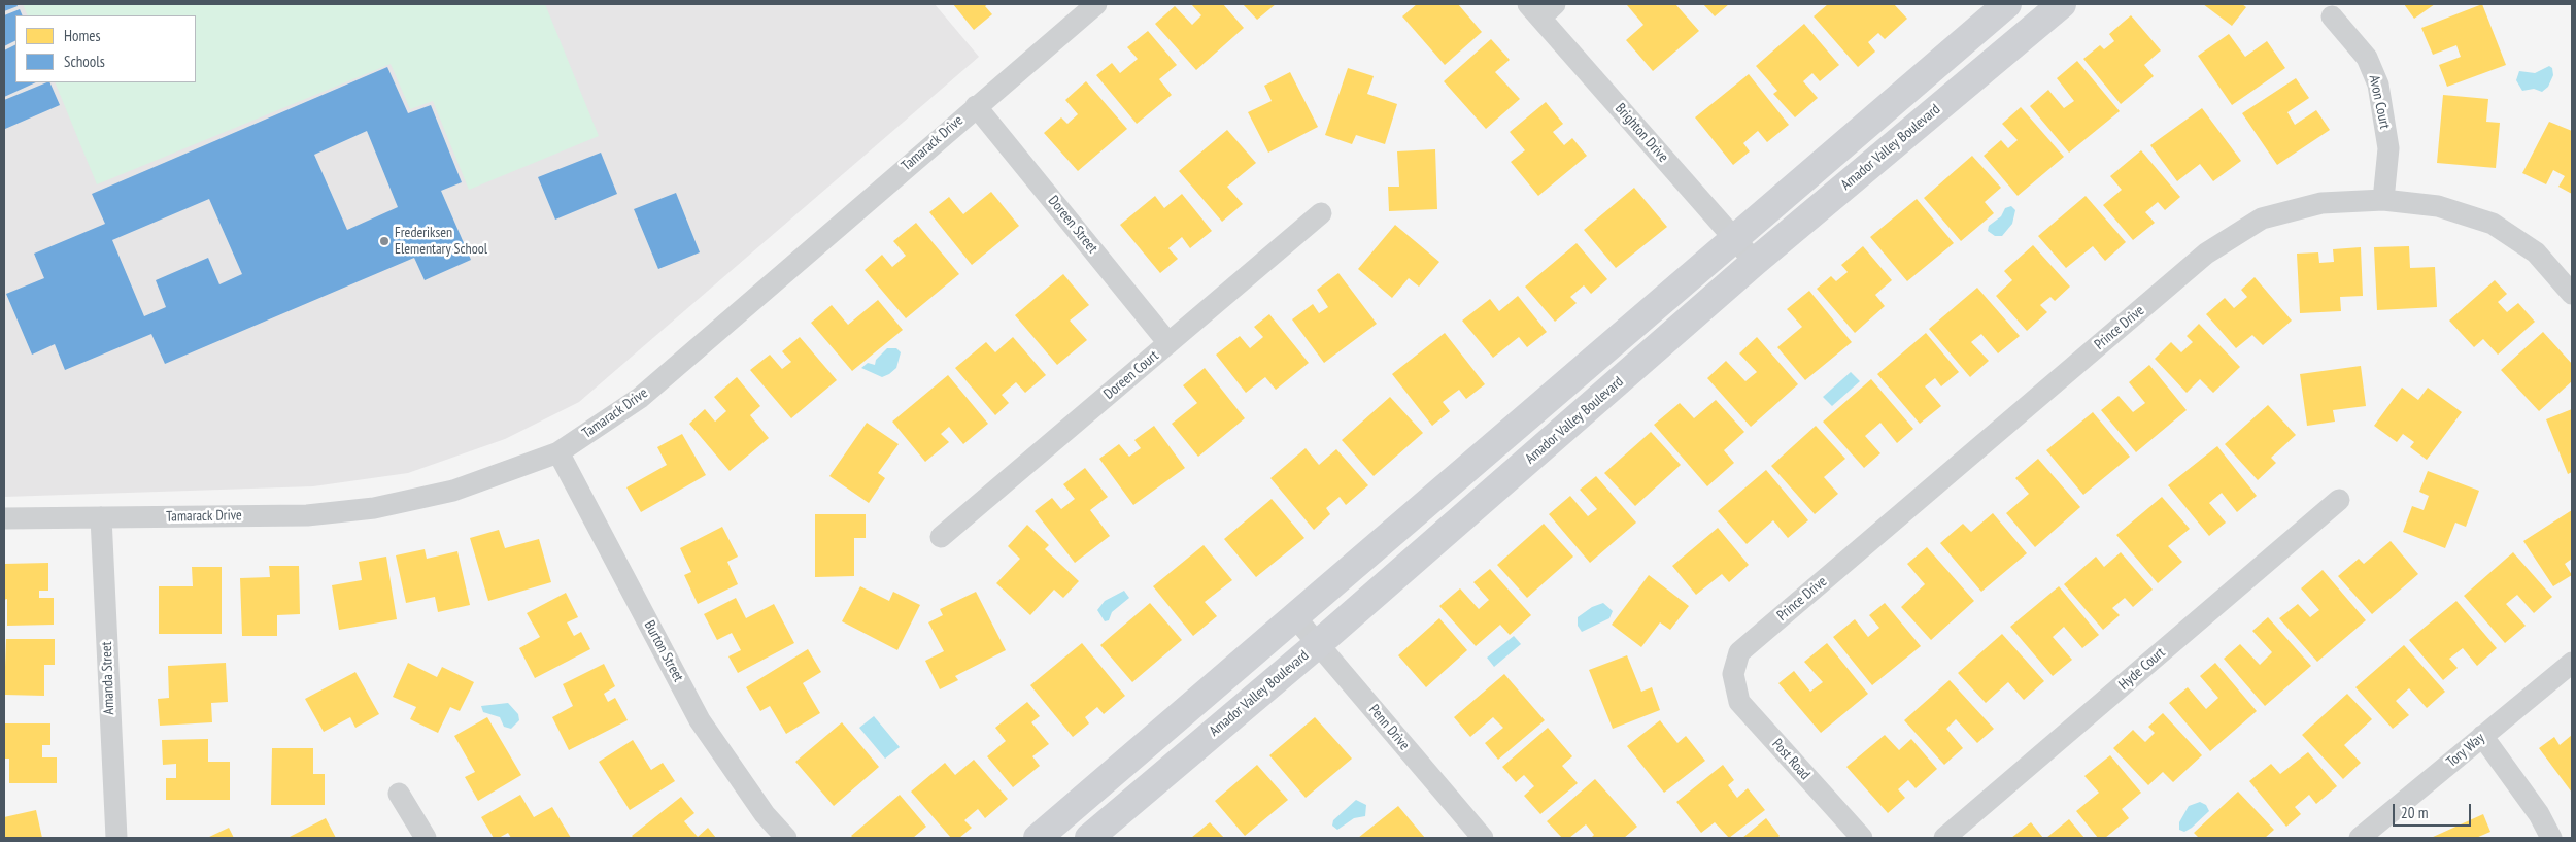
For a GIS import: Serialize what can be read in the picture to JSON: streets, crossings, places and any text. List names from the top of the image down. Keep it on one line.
{"streets":{"street":["Avon Court","Brighton Drive","Tamarack Drive","Amador Valley Boulevard","Doreen Street","Prince Drive","Doreen Court","Burton Street","Hyde Court","Amanda Street","Penn Drive","Tory Way","Post Road"]},"crossings":[["Avon Court","Prince Drive"],["Brighton Drive","Amador Valley Boulevard"],["Tamarack Drive","Doreen Street"],["Tamarack Drive","Burton Street"],["Tamarack Drive","Amanda Street"],["Amador Valley Boulevard","Penn Drive"],["Doreen Street","Doreen Court"],["Prince Drive","Post Road"]],"places":["Frederiksen Elementary School"],"legend":["Homes","Schools"],"scale_bar":"20 m"}
